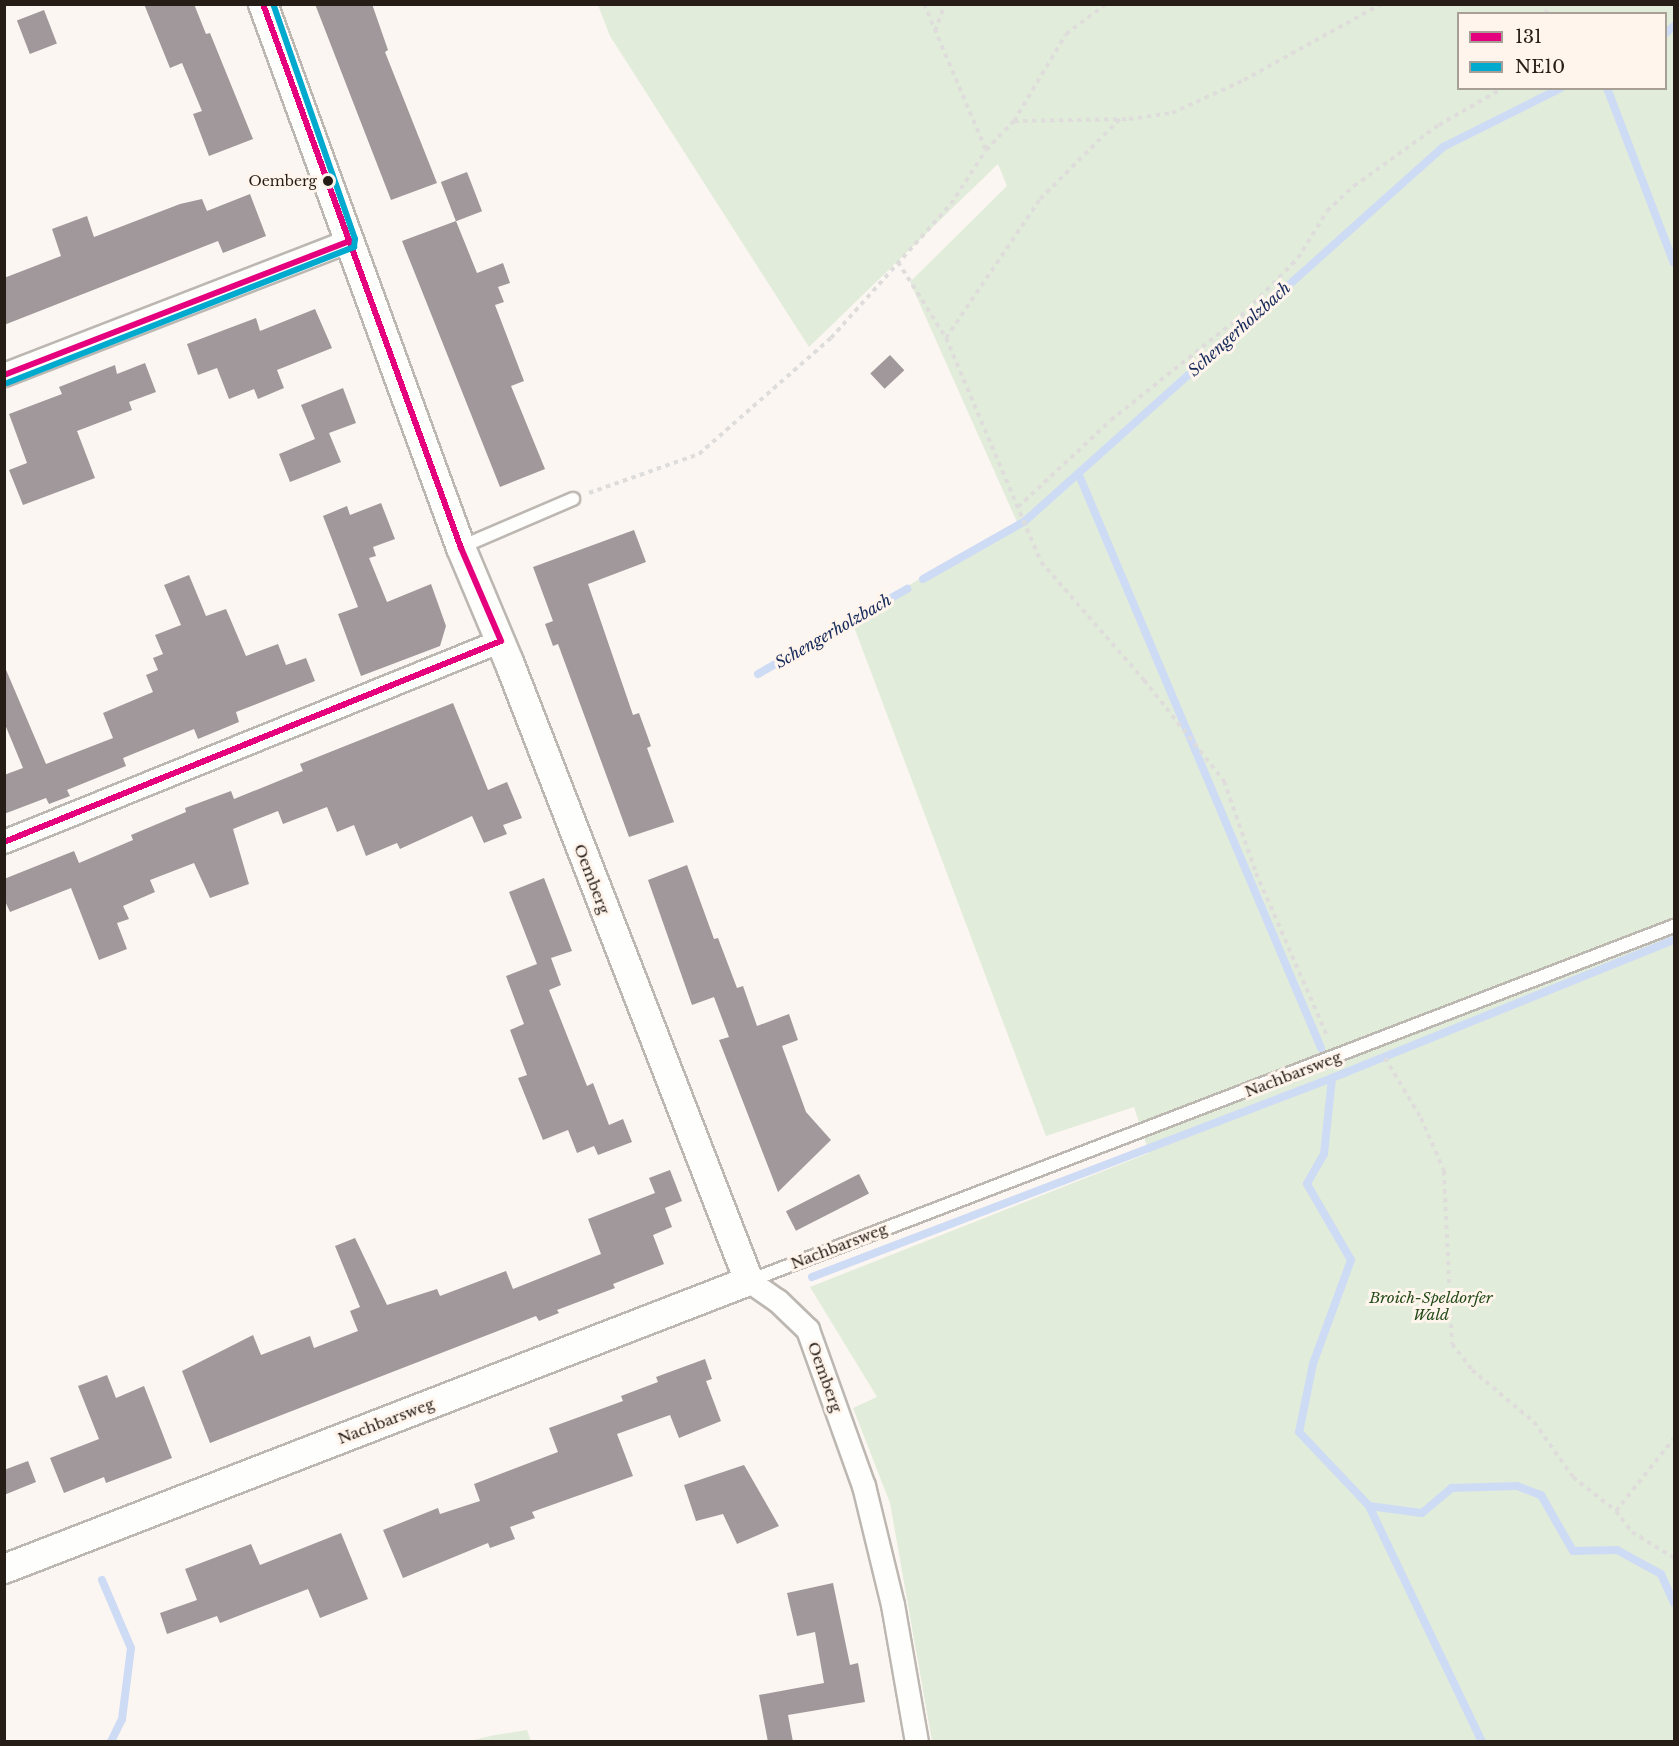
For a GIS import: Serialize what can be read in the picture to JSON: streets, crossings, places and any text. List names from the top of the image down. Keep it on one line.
{"streets":{"street":["Oemberg","Nachbarsweg"]},"crossings":[["Oemberg","Nachbarsweg"]],"water":["Schengerholzbach"],"parks":["Broich-Speldorfer Wald"],"places":["Oemberg"],"lines":["transit line 131","transit line NE10"],"legend":["131","NE10"]}
